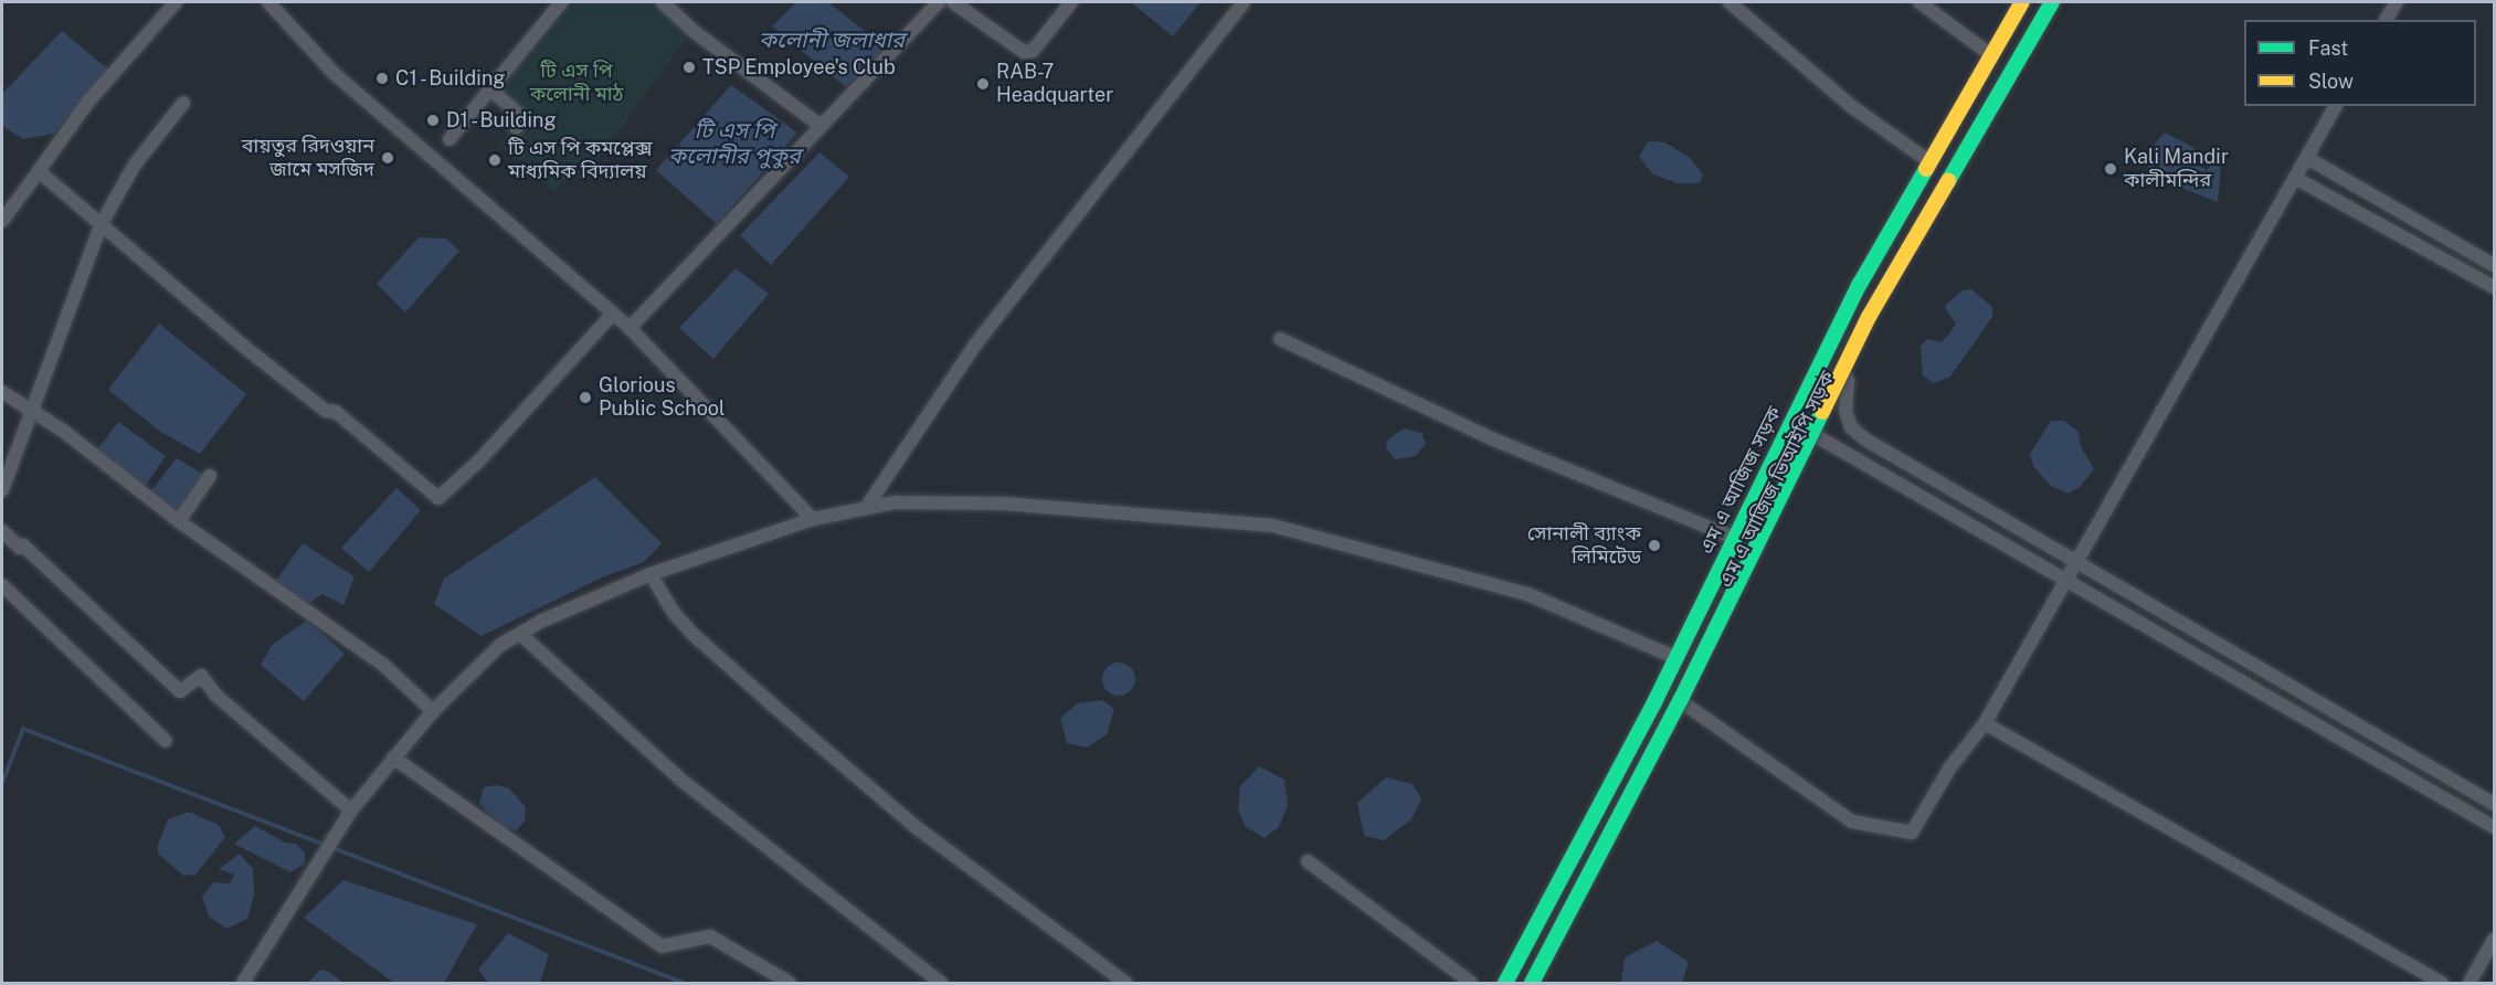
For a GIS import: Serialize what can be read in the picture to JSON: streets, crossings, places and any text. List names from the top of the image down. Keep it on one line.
{"streets":{"main road":["এম এ আজিজ ভিআইপি সড়ক","এম এ আজিজ সড়ক"]},"water":["কলোনী জলাধার","টি এস পি কলোনীর পুকুর"],"parks":["টি এস পি কলোনী মাঠ"],"places":["TSP Employee's Club","C1 - Building","RAB-7 Headquarter","D1 - Building","বায়তুর রিদওয়ান জামে মসজিদ","টি এস পি কমপ্লেক্স মাধ্যমিক বিদ্যালয়","Kali Mandir কালীমন্দির","Glorious Public School","সোনালী ব্যাংক লিমিটেড"],"legend":["Fast","Slow"]}
